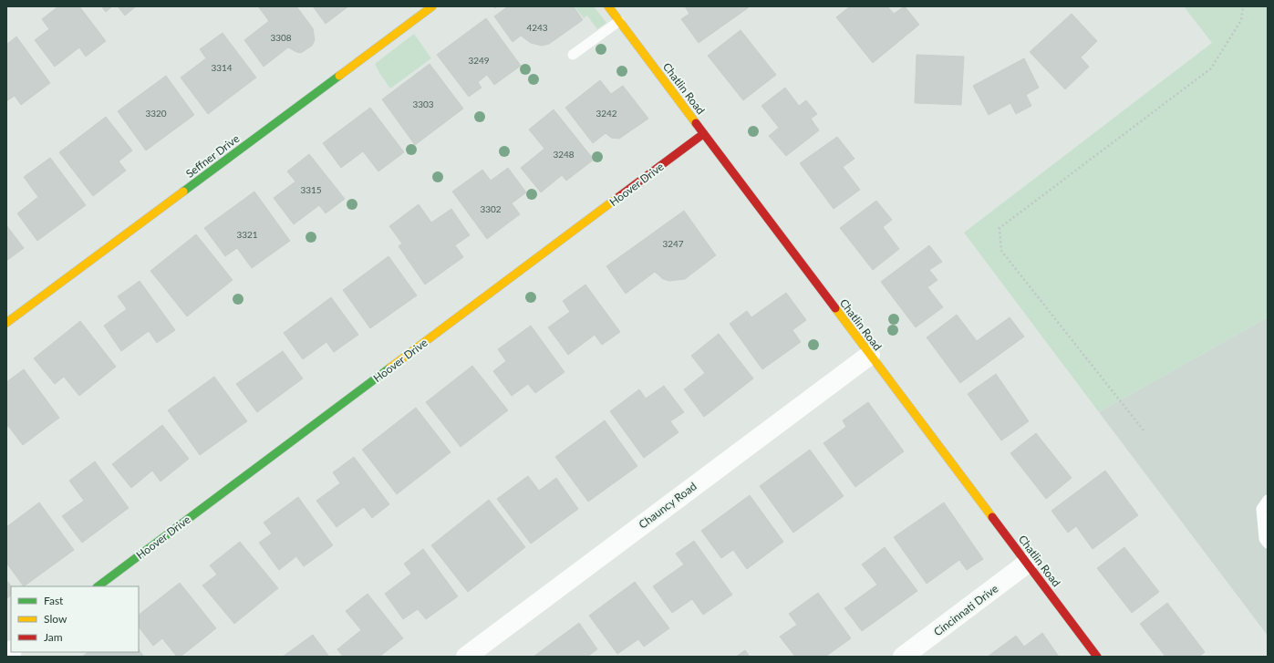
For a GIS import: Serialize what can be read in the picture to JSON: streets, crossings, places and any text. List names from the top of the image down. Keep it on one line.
{"streets":{"street":["Chatlin Road","Seffner Drive","Hoover Drive","Chauncy Road","Cincinnati Drive"]},"crossings":[["Chatlin Road","Hoover Drive"],["Chatlin Road","Chauncy Road"],["Chatlin Road","Cincinnati Drive"]],"house_numbers":["4243","3308","3249","3314","3303","3320","3242","3248","3315","3302","3321","3247"],"legend":["Fast","Slow","Jam"]}
